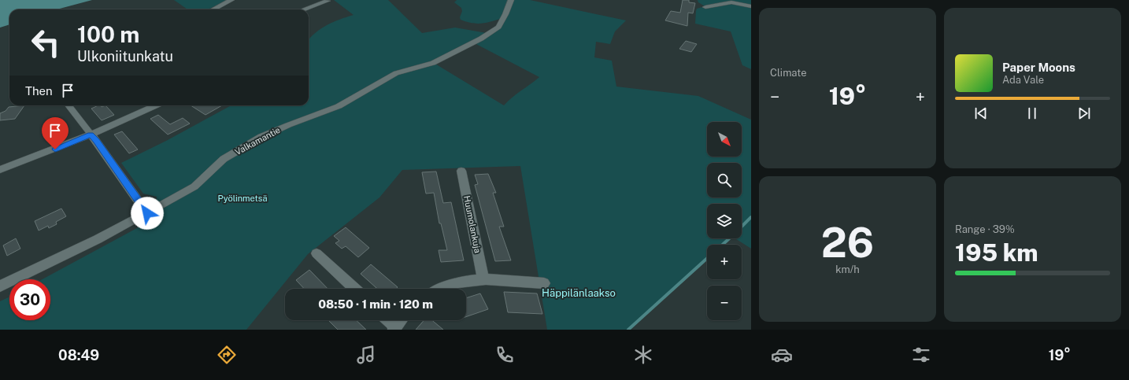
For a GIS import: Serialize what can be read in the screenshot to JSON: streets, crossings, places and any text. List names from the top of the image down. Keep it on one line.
{"streets":{"street":["Valkamantie","Huumolankuja"]},"parks":["Pyölinmetsä","Häppilänlaakso"],"north":"bottom right","page":{"tile":["Climate",["26","km/h"],["Range · 39%","195 km"]],"turn":["100 m","Ulkoniitunkatu"],"song":["Paper Moons","Ada Vale"],"then":"Then","heat":["−","19°","+"],"map_buttons":["+","−"],"limit":"30","trip":"08:50 · 1 min · 120 m","tabs":["08:49","19°"]}}
